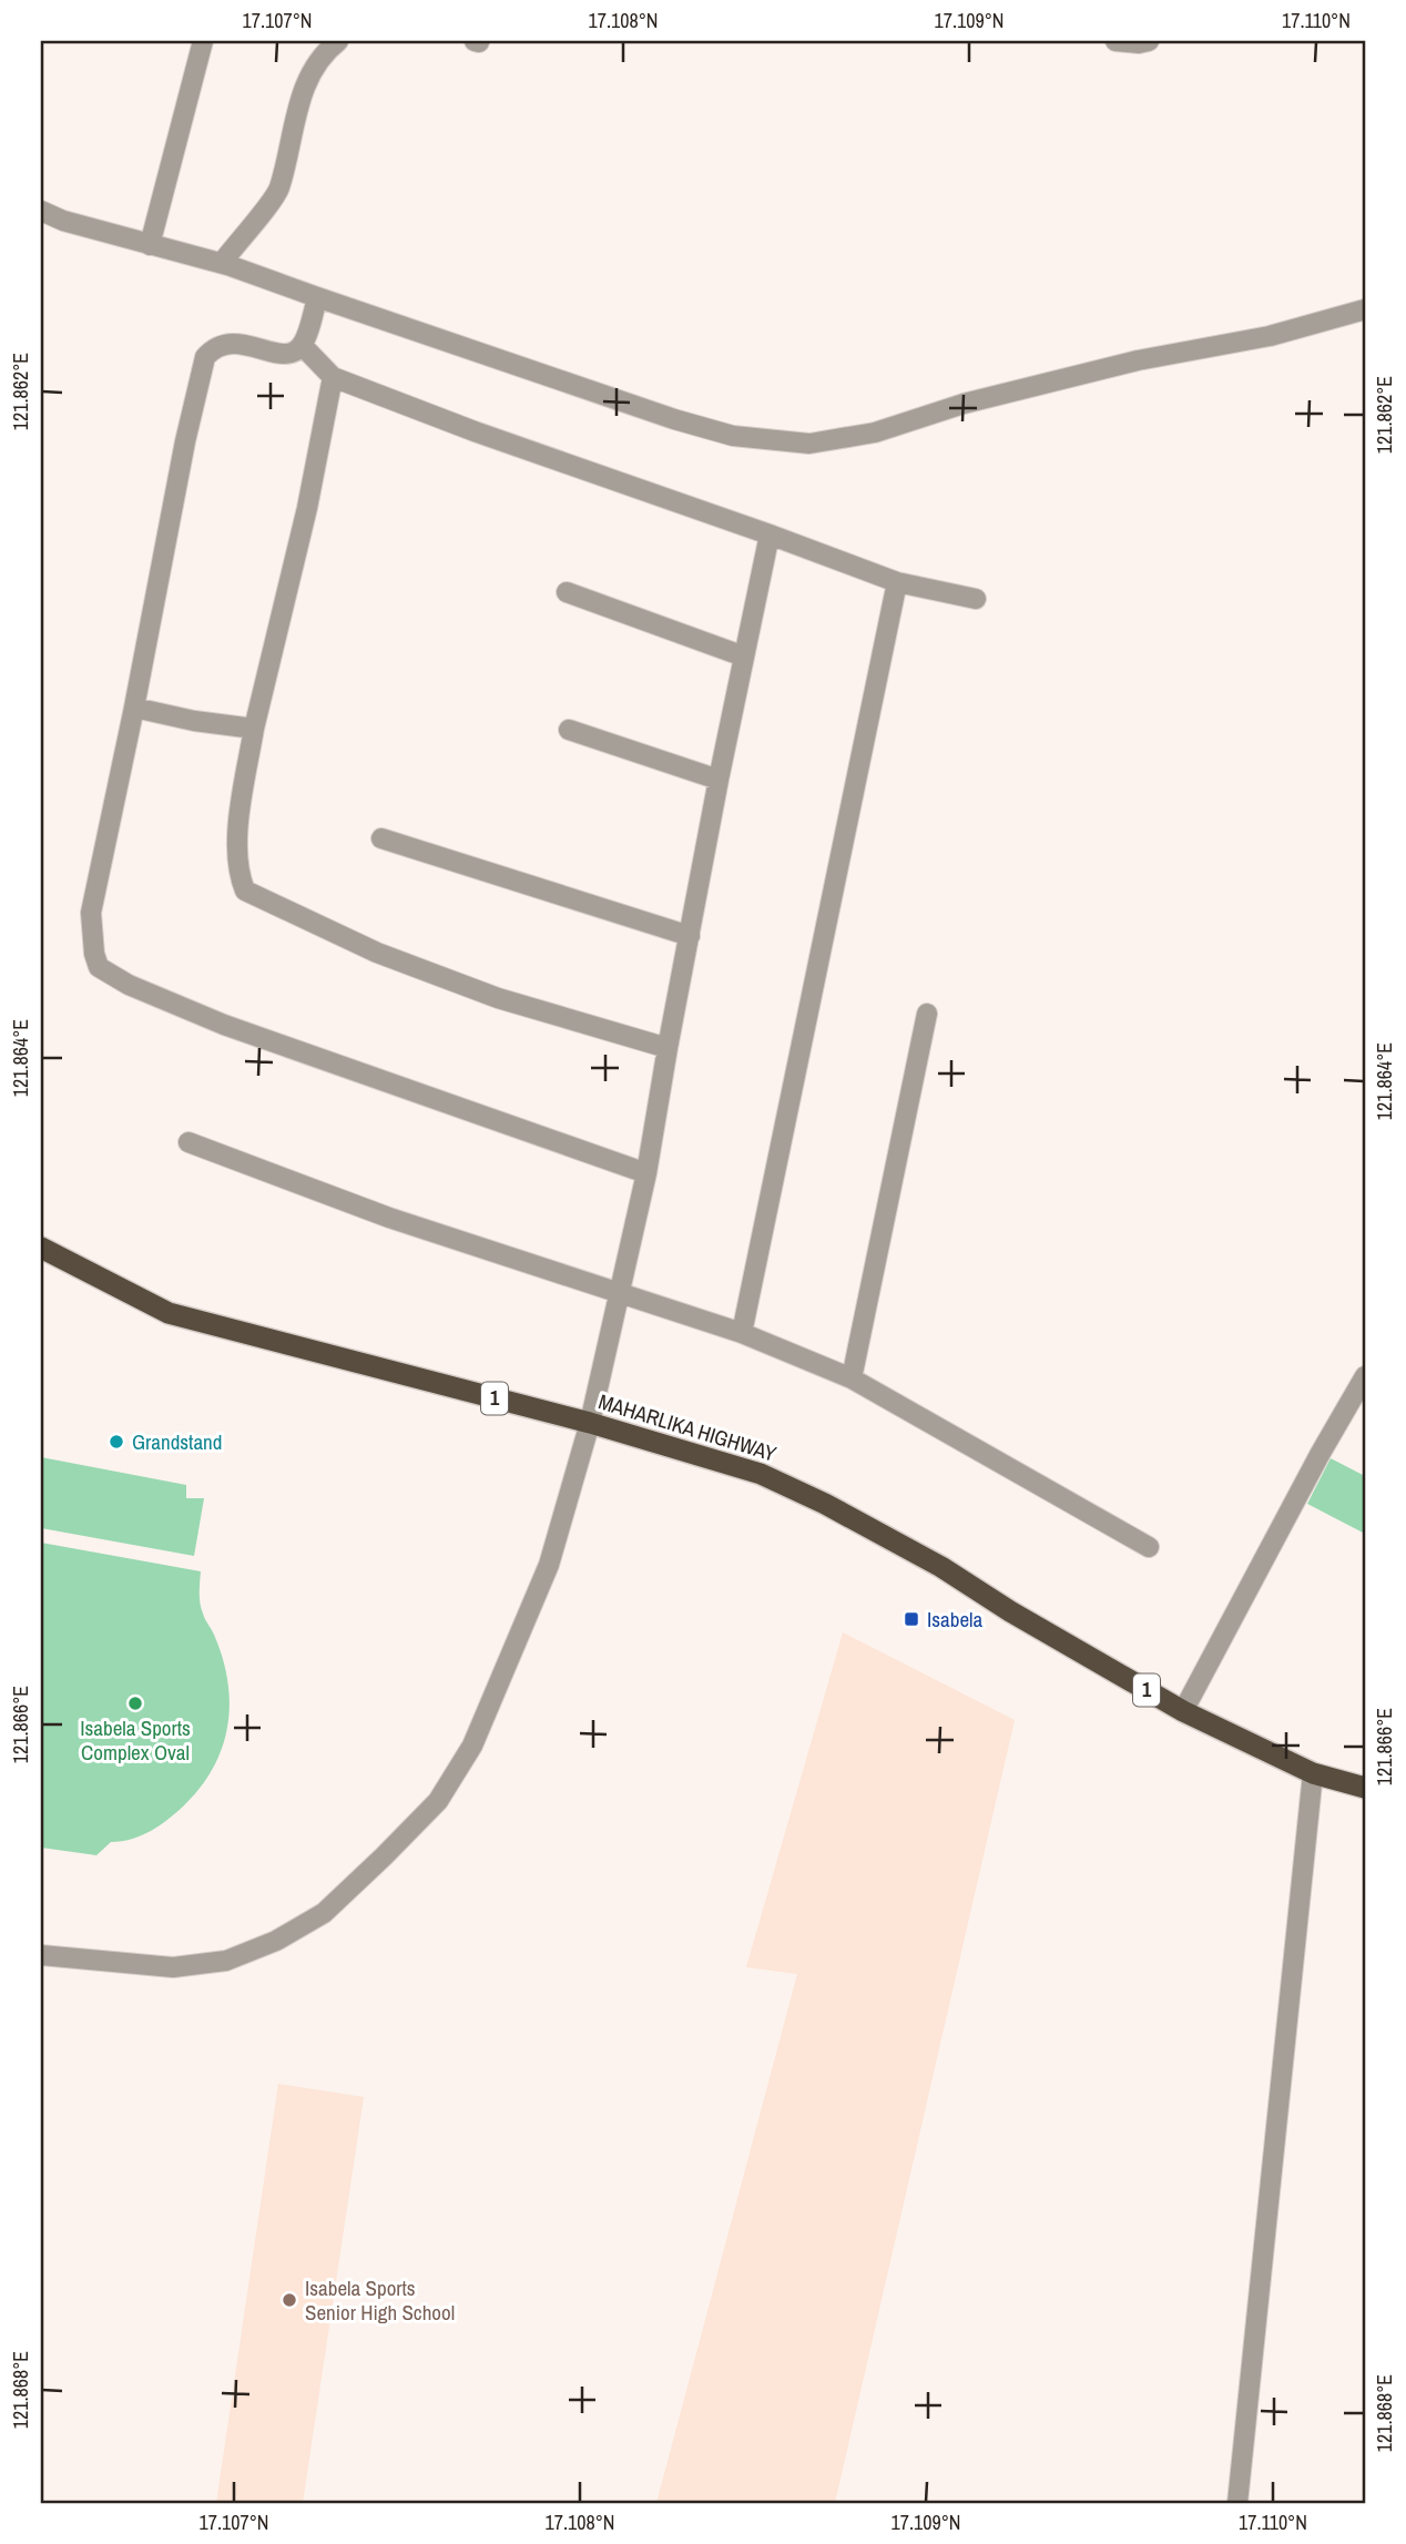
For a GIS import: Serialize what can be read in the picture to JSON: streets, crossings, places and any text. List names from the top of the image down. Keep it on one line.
{"streets":{"highway":["1","MAHARLIKA HIGHWAY"]},"places":{"other":["Grandstand","Isabela Sports Complex Oval","Isabela Sports Senior High School"],"transit":["Isabela"]},"coordinates":["17.107°N","17.108°N","17.109°N","17.110°N","121.862°E","121.864°E","121.866°E","121.868°E"]}
